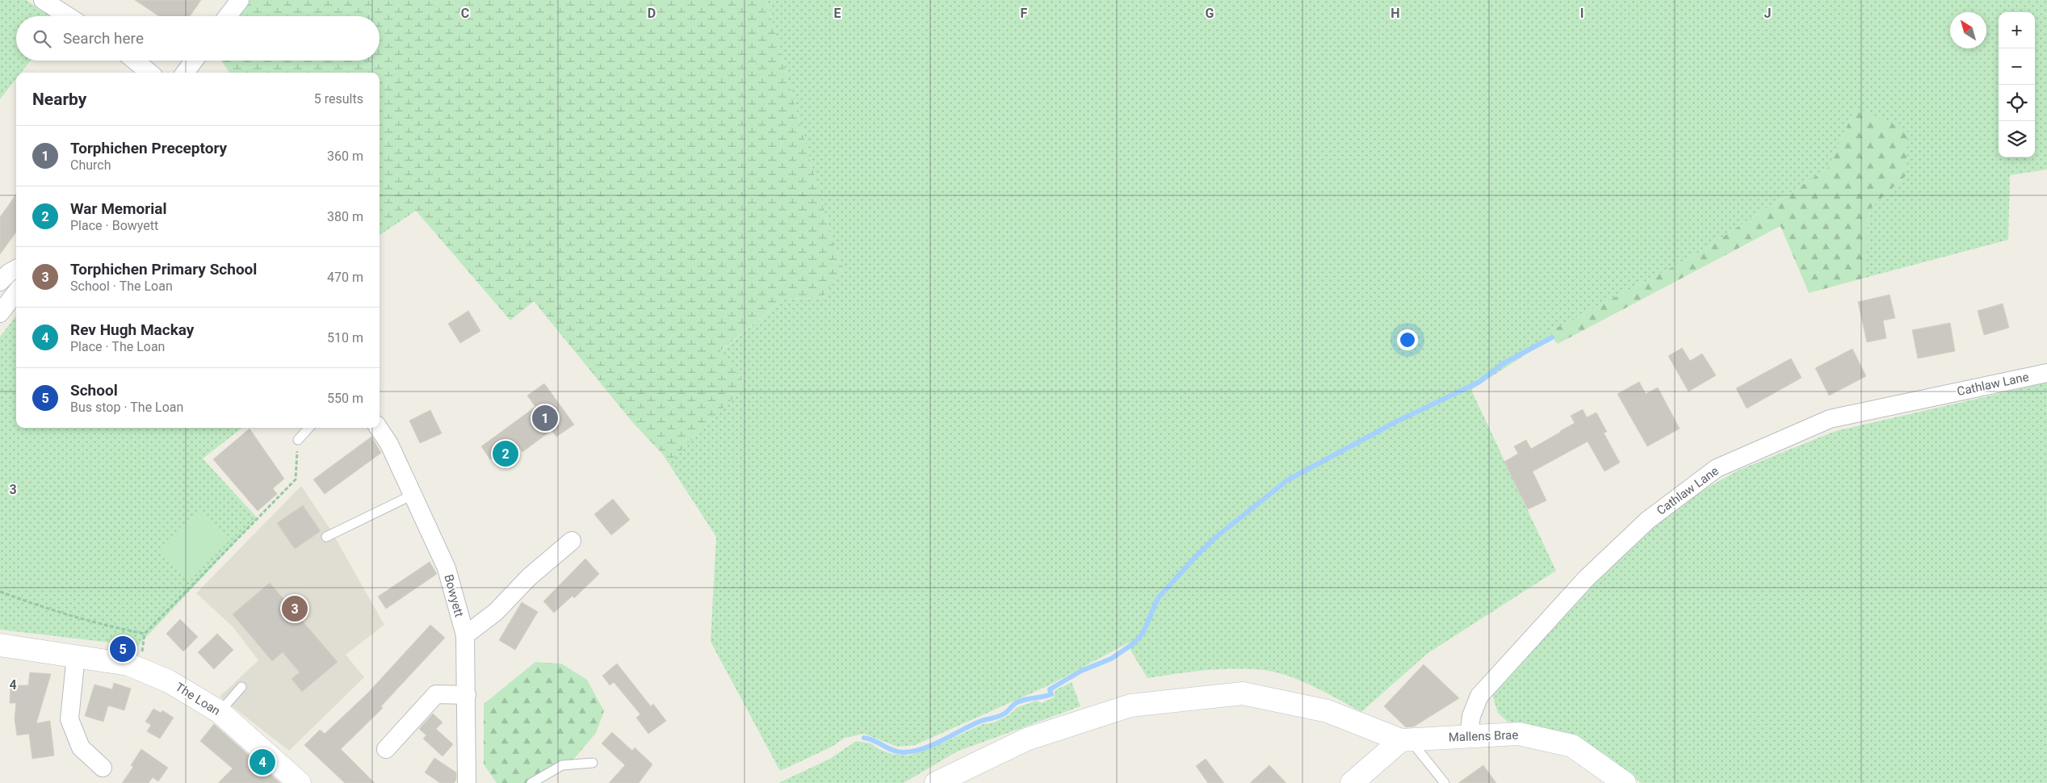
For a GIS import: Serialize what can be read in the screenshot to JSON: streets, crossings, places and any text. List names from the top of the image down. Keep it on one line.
{"streets":{"main road":["The Loan","Mallens Brae"],"street":["Cathlaw Lane","Bowyett"]},"crossings":[["Cathlaw Lane","Mallens Brae"]],"north":"top left","page":{"map_buttons":["+","−"],"search":"Search here","heading":["Nearby","5 results"],"list":[{"mark":"1","name":"Torphichen Preceptory","note":"Church","value":"360 m"},{"mark":"2","name":"War Memorial","note":"Place · Bowyett","value":"380 m"},{"mark":"3","name":"Torphichen Primary School","note":"School · The Loan","value":"470 m"},{"mark":"4","name":"Rev Hugh Mackay","note":"Place · The Loan","value":"510 m"},{"mark":"5","name":"School","note":"Bus stop · The Loan","value":"550 m"}],"pins":["1","2","3","5","4"]},"grid":{"columns":["C","D","E","F","G","H","I","J"],"rows":["3","4"]}}
